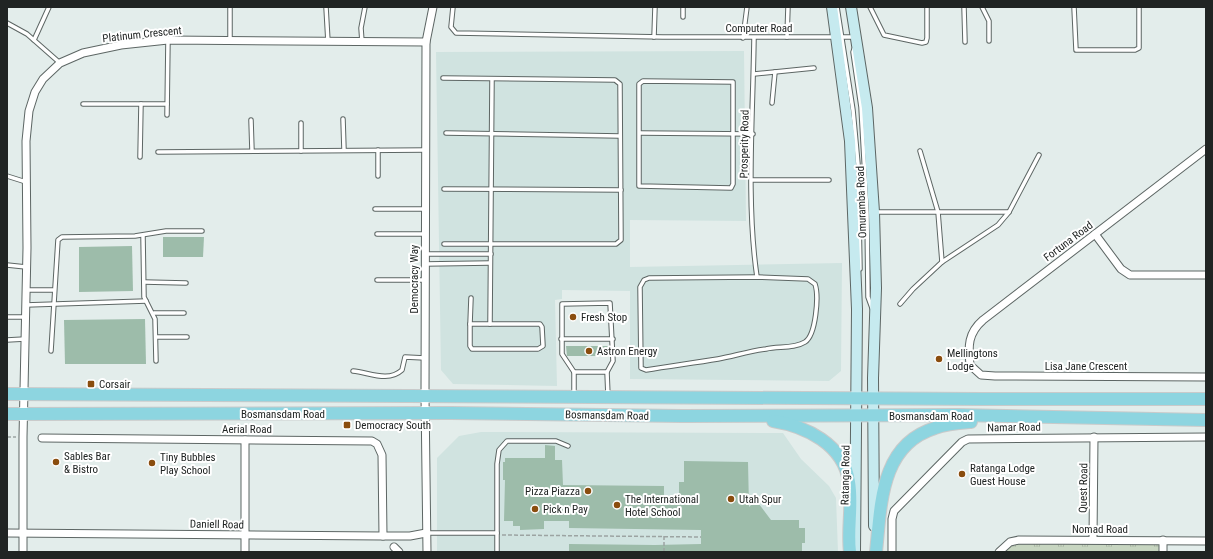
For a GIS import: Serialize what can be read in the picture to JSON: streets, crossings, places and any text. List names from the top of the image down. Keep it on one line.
{"streets":{"main road":["Omuramba Road","Bosmansdam Road","Ratanga Road"],"street":["Platinum Crescent","Fortuna Road","Democracy Way","Lisa Jane Crescent","Namar Road","Aerial Road","Quest Road","Daniell Road","Nomad Road"],"lane":["Computer Road","Prosperity Road"]},"crossings":[["Computer Road","Prosperity Road"],["Computer Road","Omuramba Road"],["Platinum Crescent","Democracy Way"],["Platinum Crescent","Bosmansdam Road"],["Platinum Crescent","Daniell Road"],["Omuramba Road","Bosmansdam Road"],["Omuramba Road","Ratanga Road"],["Fortuna Road","Lisa Jane Crescent"],["Democracy Way","Bosmansdam Road"],["Democracy Way","Daniell Road"],["Bosmansdam Road","Ratanga Road"],["Namar Road","Quest Road"],["Aerial Road","Daniell Road"],["Quest Road","Nomad Road"]],"places":{"other":["Fresh Stop","Astron Energy","Mellingtons Lodge","Sables Bar & Bistro","Tiny Bubbles Play School","Ratanga Lodge Guest House","Pizza Piazza","Utah Spur","The International Hotel School","Pick n Pay"],"transit":["Corsair","Democracy South"]}}
